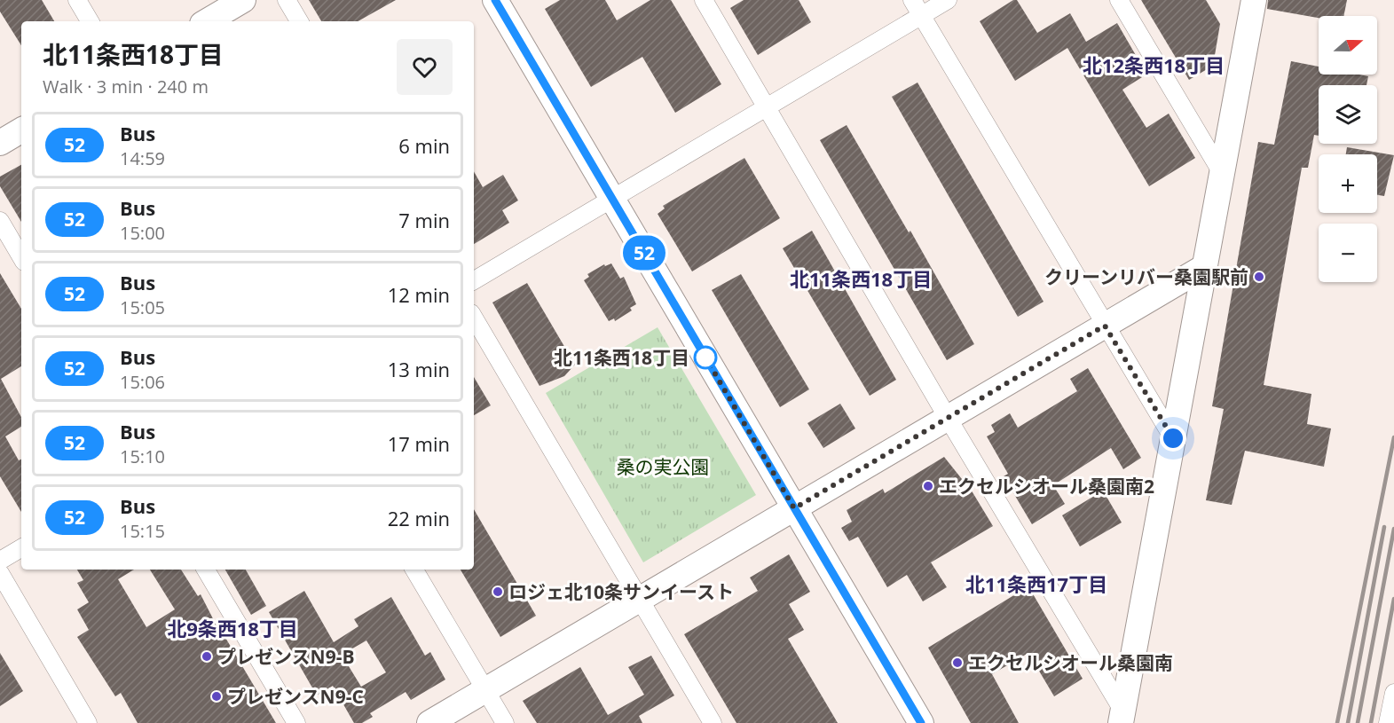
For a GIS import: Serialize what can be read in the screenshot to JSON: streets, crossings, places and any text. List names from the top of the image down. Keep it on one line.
{"districts":["北12条西18丁目","北11条西18丁目","北11条西17丁目","北9条西18丁目"],"parks":["桑の実公園"],"places":["クリーンリバー桑園駅前","北11条西18丁目","エクセルシオール桑園南2","ロジェ北10条サンイースト","プレゼンスN9-B","エクセルシオール桑園南","プレゼンスN9-C"],"lines":["bus line 52"],"north":"right","page":{"on_map":"52","map_buttons":["+","−"],"heading":["北11条西18丁目","Walk · 3 min · 240 m"],"list":[{"mark":"52","name":"Bus","note":"14:59","value":"6 min"},{"mark":"52","name":"Bus","note":"15:00","value":"7 min"},{"mark":"52","name":"Bus","note":"15:05","value":"12 min"},{"mark":"52","name":"Bus","note":"15:06","value":"13 min"},{"mark":"52","name":"Bus","note":"15:10","value":"17 min"},{"mark":"52","name":"Bus","note":"15:15","value":"22 min"}]}}
